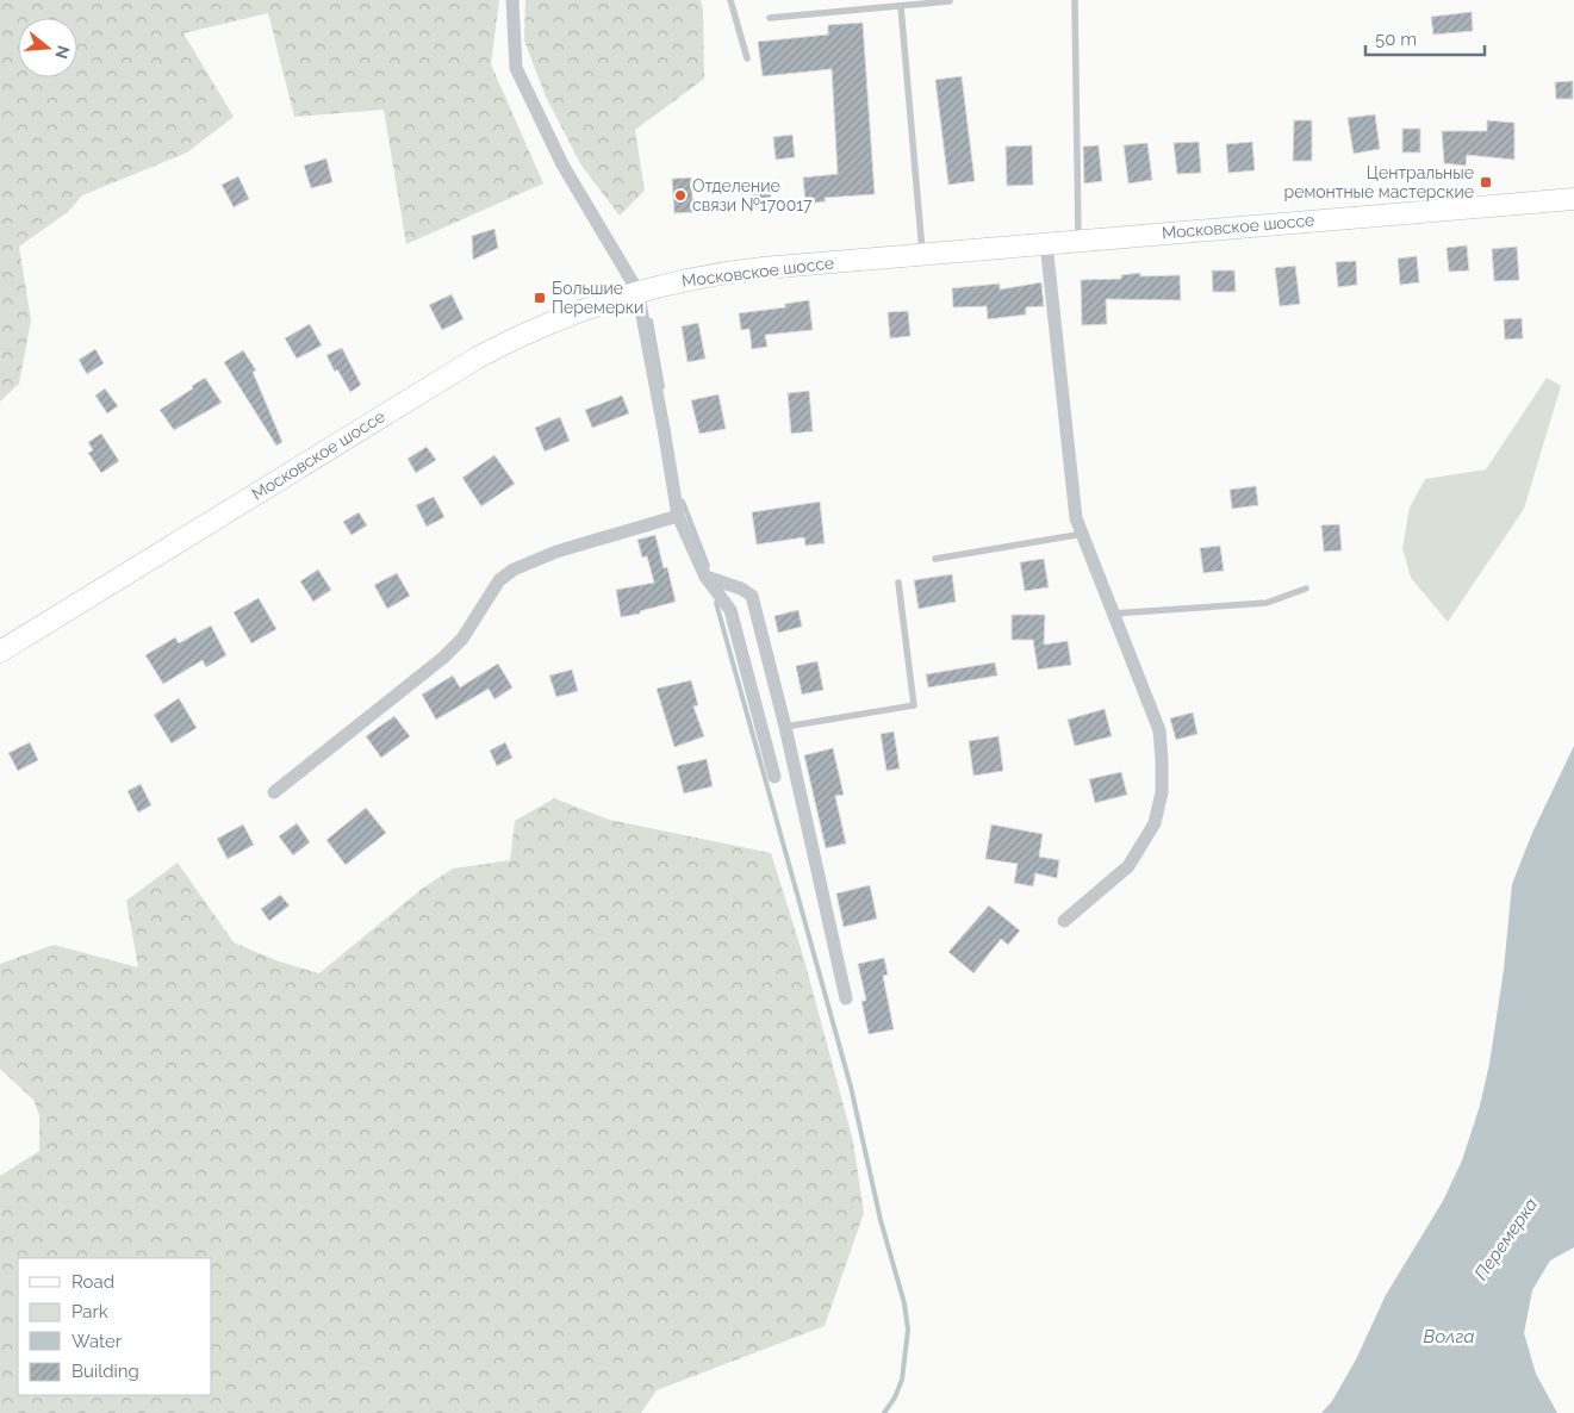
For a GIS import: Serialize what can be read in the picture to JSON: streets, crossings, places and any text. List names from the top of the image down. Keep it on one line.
{"streets":{"main road":["Московское шоссе"]},"water":["Перемерка","Волга"],"places":{"transit":["Центральные ремонтные мастерские","Большие Перемерки"],"other":["Отделение связи №170017"]},"legend":["Road","Park","Water","Building"],"scale_bar":"50 m","north":"right"}
